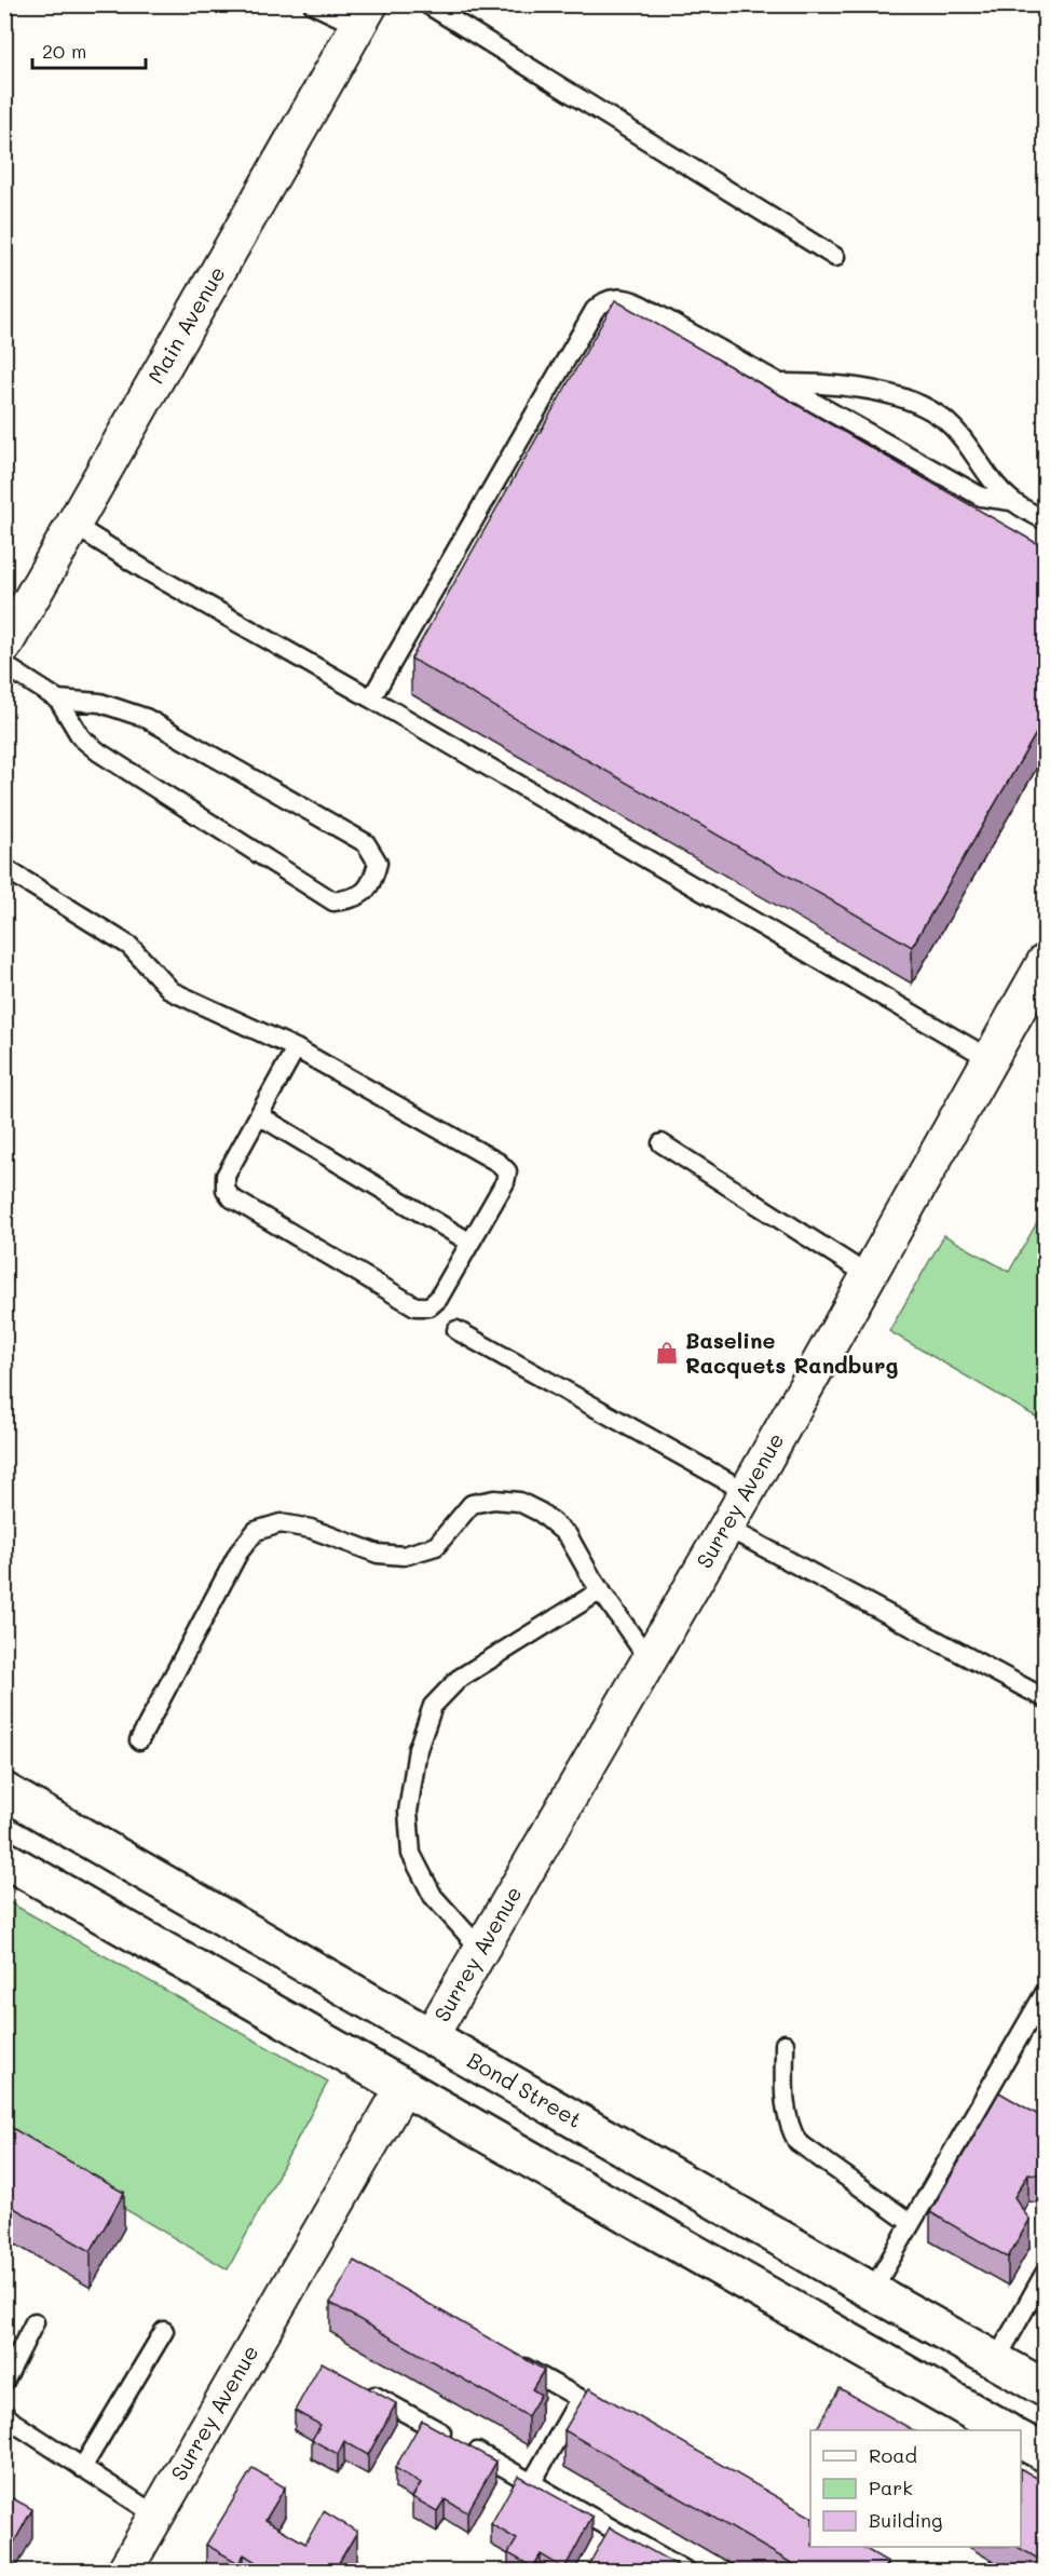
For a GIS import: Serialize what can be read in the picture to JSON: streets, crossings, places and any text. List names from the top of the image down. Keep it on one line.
{"streets":{"street":["Main Avenue","Surrey Avenue","Bond Street"]},"crossings":[["Surrey Avenue","Bond Street"]],"places":{"shop":["Baseline Racquets Randburg"]},"legend":["Road","Park","Building"],"scale_bar":"20 m"}
